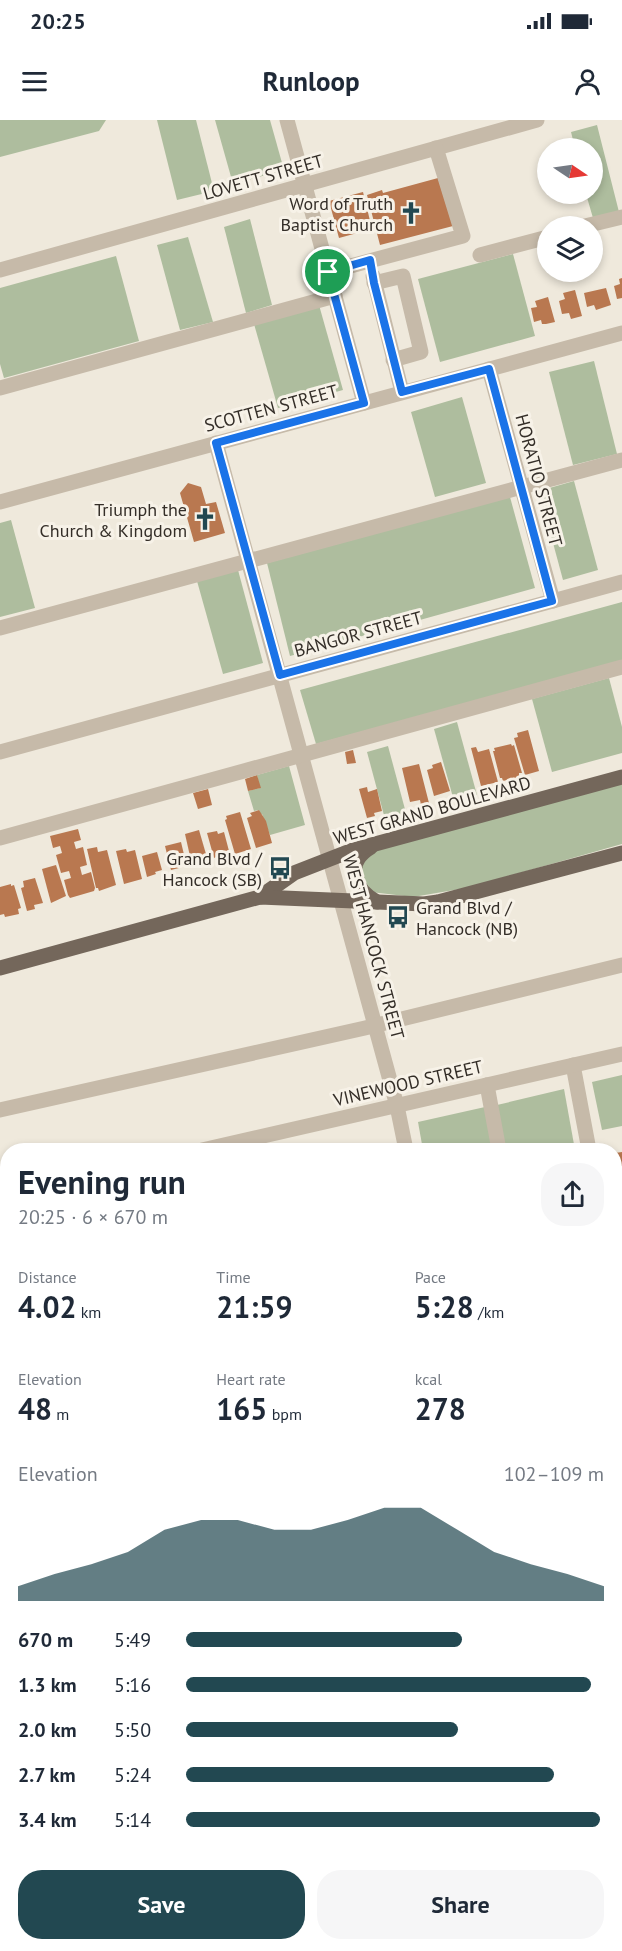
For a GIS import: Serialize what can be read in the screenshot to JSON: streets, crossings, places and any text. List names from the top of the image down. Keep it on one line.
{"streets":{"main road":["WEST GRAND BOULEVARD"],"street":["LOVETT STREET","SCOTTEN STREET","HORATIO STREET","BANGOR STREET","WEST HANCOCK STREET","VINEWOOD STREET"]},"crossings":[["SCOTTEN STREET","HORATIO STREET"],["SCOTTEN STREET","WEST HANCOCK STREET"],["HORATIO STREET","BANGOR STREET"],["BANGOR STREET","WEST HANCOCK STREET"],["WEST GRAND BOULEVARD","WEST HANCOCK STREET"],["WEST HANCOCK STREET","VINEWOOD STREET"]],"places":{"church":["Word of Truth Baptist Church","Triumph the Church & Kingdom"],"bus stop":["Grand Blvd / Hancock (SB)","Grand Blvd / Hancock (NB)"]},"north":"right","page":{"status":"20:25","header":"Runloop","heading":["Evening run","20:25 · 6 × 670 m"],"stats":[["Distance","4.02 km"],["Time","21:59"],["Pace","5:28 /km"],["Elevation","48 m"],["Heart rate","165 bpm"],["kcal","278"]],"chart":["Elevation","102–109 m"],"list":[{"name":"670 m","note":"5:49"},{"name":"1.3 km","note":"5:16"},{"name":"2.0 km","note":"5:50"},{"name":"2.7 km","note":"5:24"},{"name":"3.4 km","note":"5:14"}],"buttons":["Save","Share"]}}
